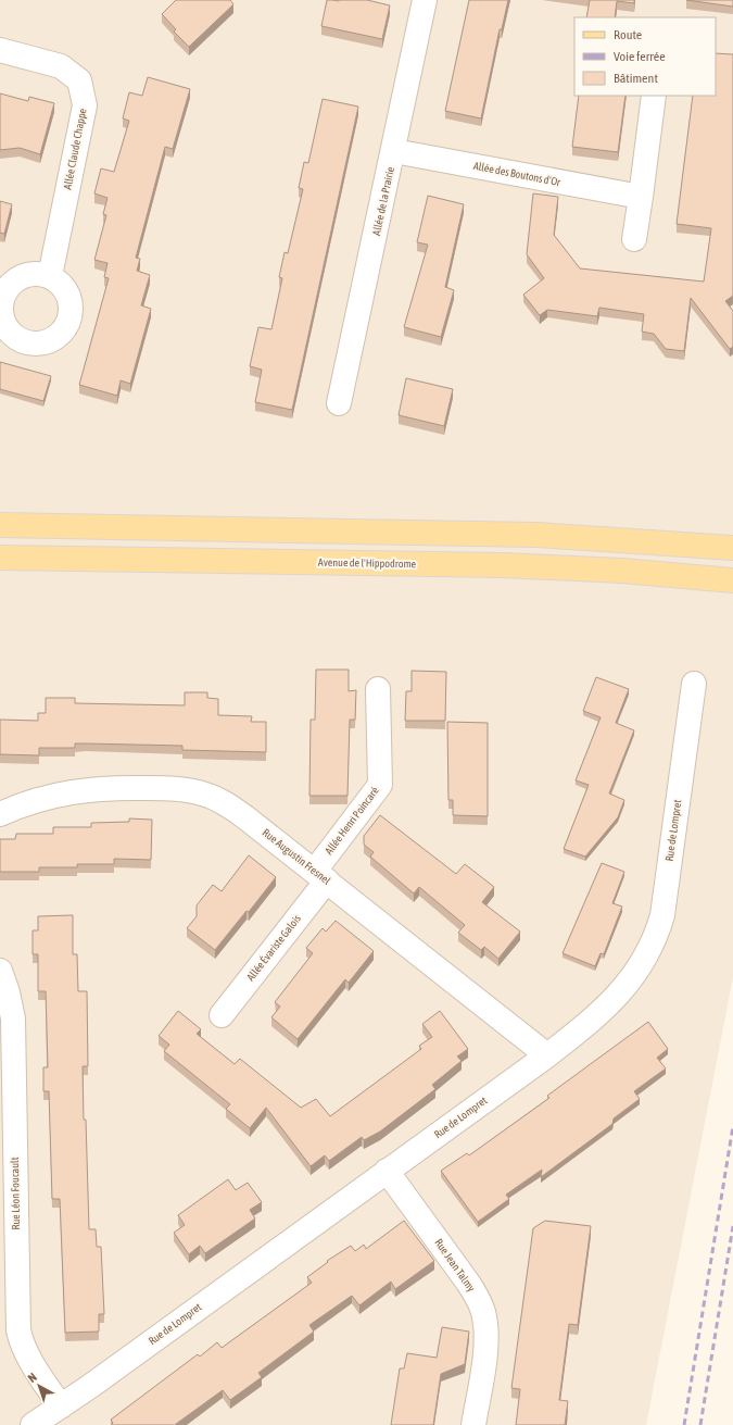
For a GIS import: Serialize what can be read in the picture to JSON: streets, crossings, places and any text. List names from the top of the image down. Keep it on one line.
{"streets":{"main road":["Avenue de l'Hippodrome"],"street":["Allée Claude Chappe","Allée des Boutons d'Or","Allée de la Prairie","Allée Henri Poincaré","Rue de Lompret","Rue Augustin Fresnel","Allée Évariste Galois","Rue Léon Foucault","Rue Jean Talmy"]},"crossings":[["Allée des Boutons d'Or","Allée de la Prairie"],["Allée Henri Poincaré","Rue Augustin Fresnel"],["Allée Henri Poincaré","Allée Évariste Galois"],["Rue de Lompret","Rue Augustin Fresnel"],["Rue de Lompret","Rue Léon Foucault"],["Rue de Lompret","Rue Jean Talmy"],["Rue Augustin Fresnel","Allée Évariste Galois"]],"legend":["Route","Voie ferrée","Bâtiment"],"north":"top left"}
